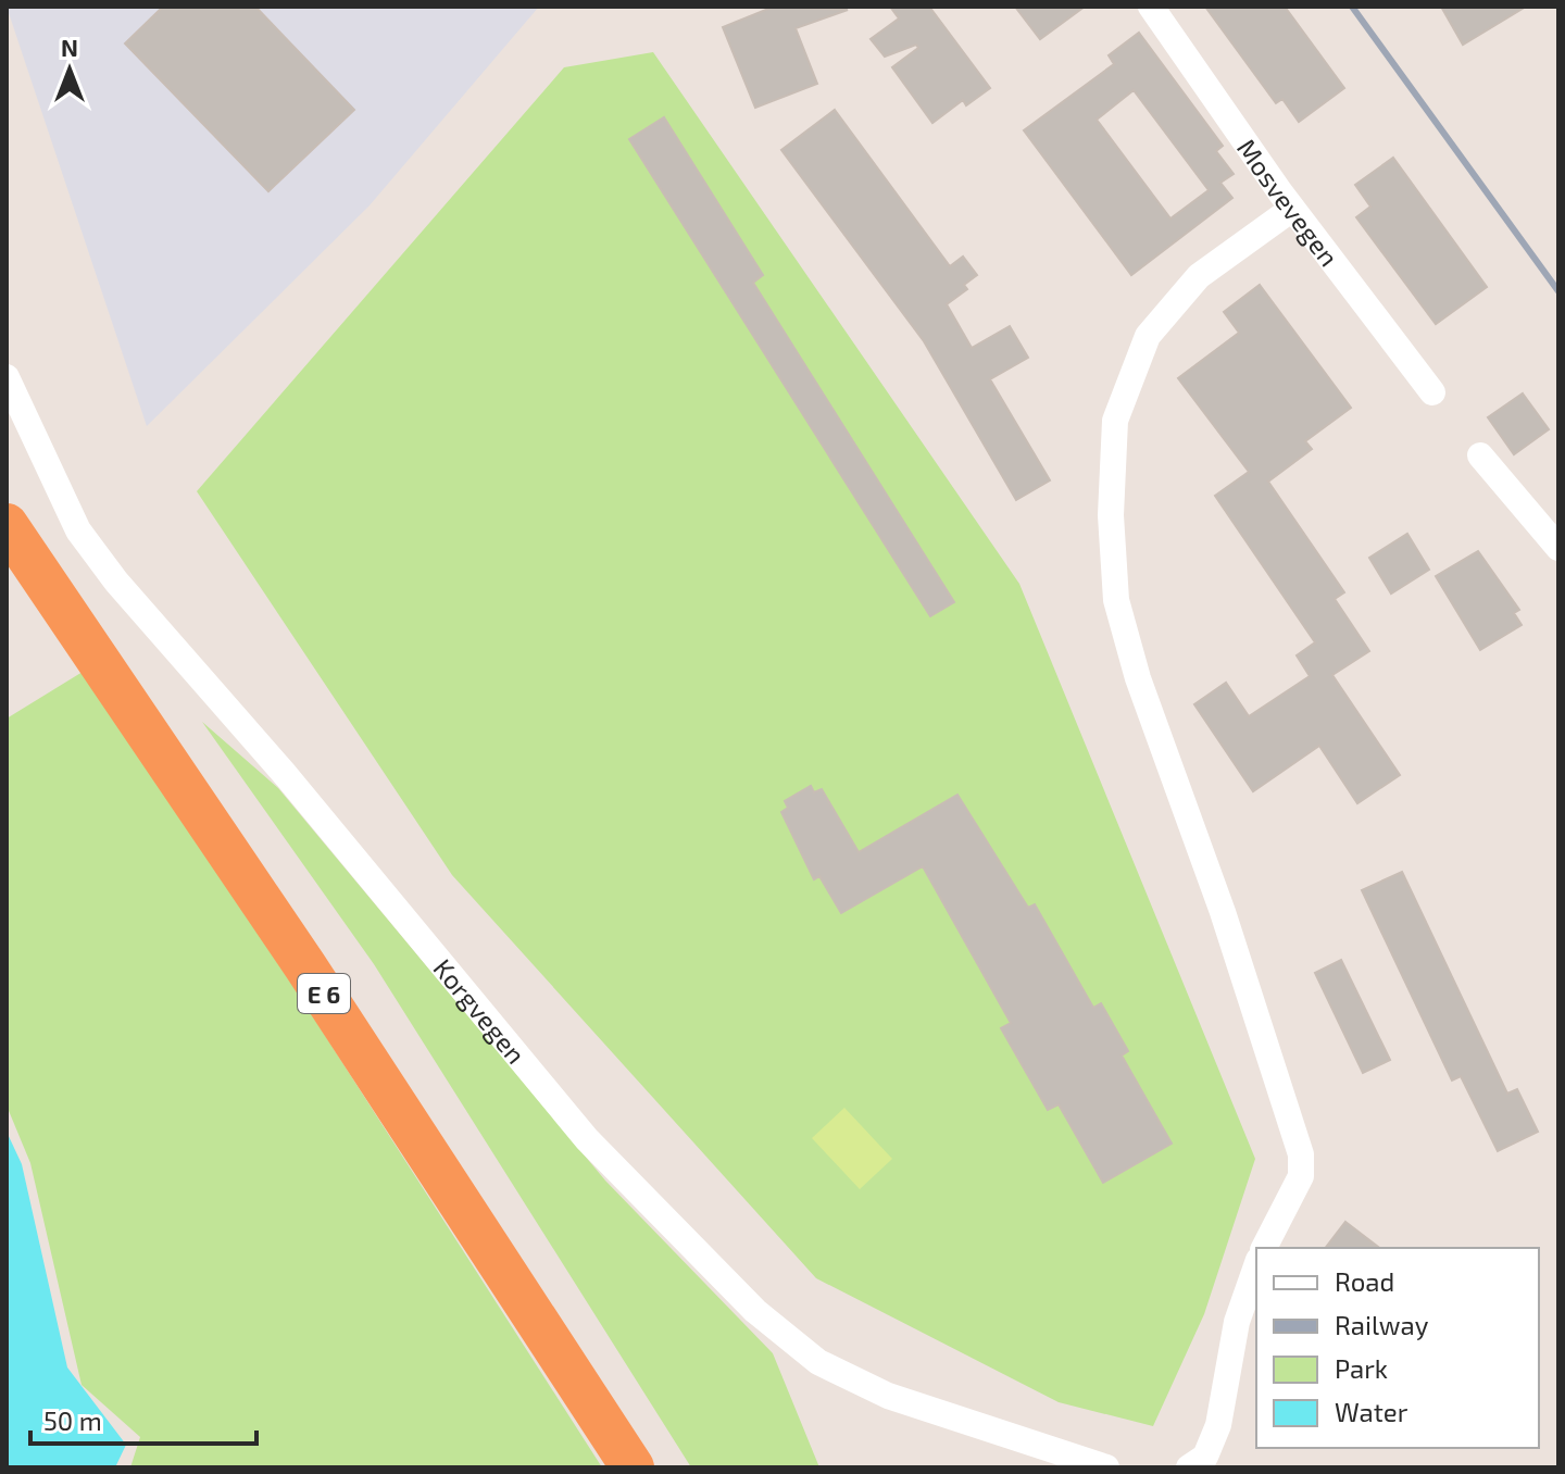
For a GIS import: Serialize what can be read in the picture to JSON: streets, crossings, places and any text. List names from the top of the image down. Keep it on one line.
{"streets":{"highway":["E 6"],"street":["Mosvevegen","Korgvegen"]},"legend":["Road","Railway","Park","Water"],"scale_bar":"50 m","north":"top"}
